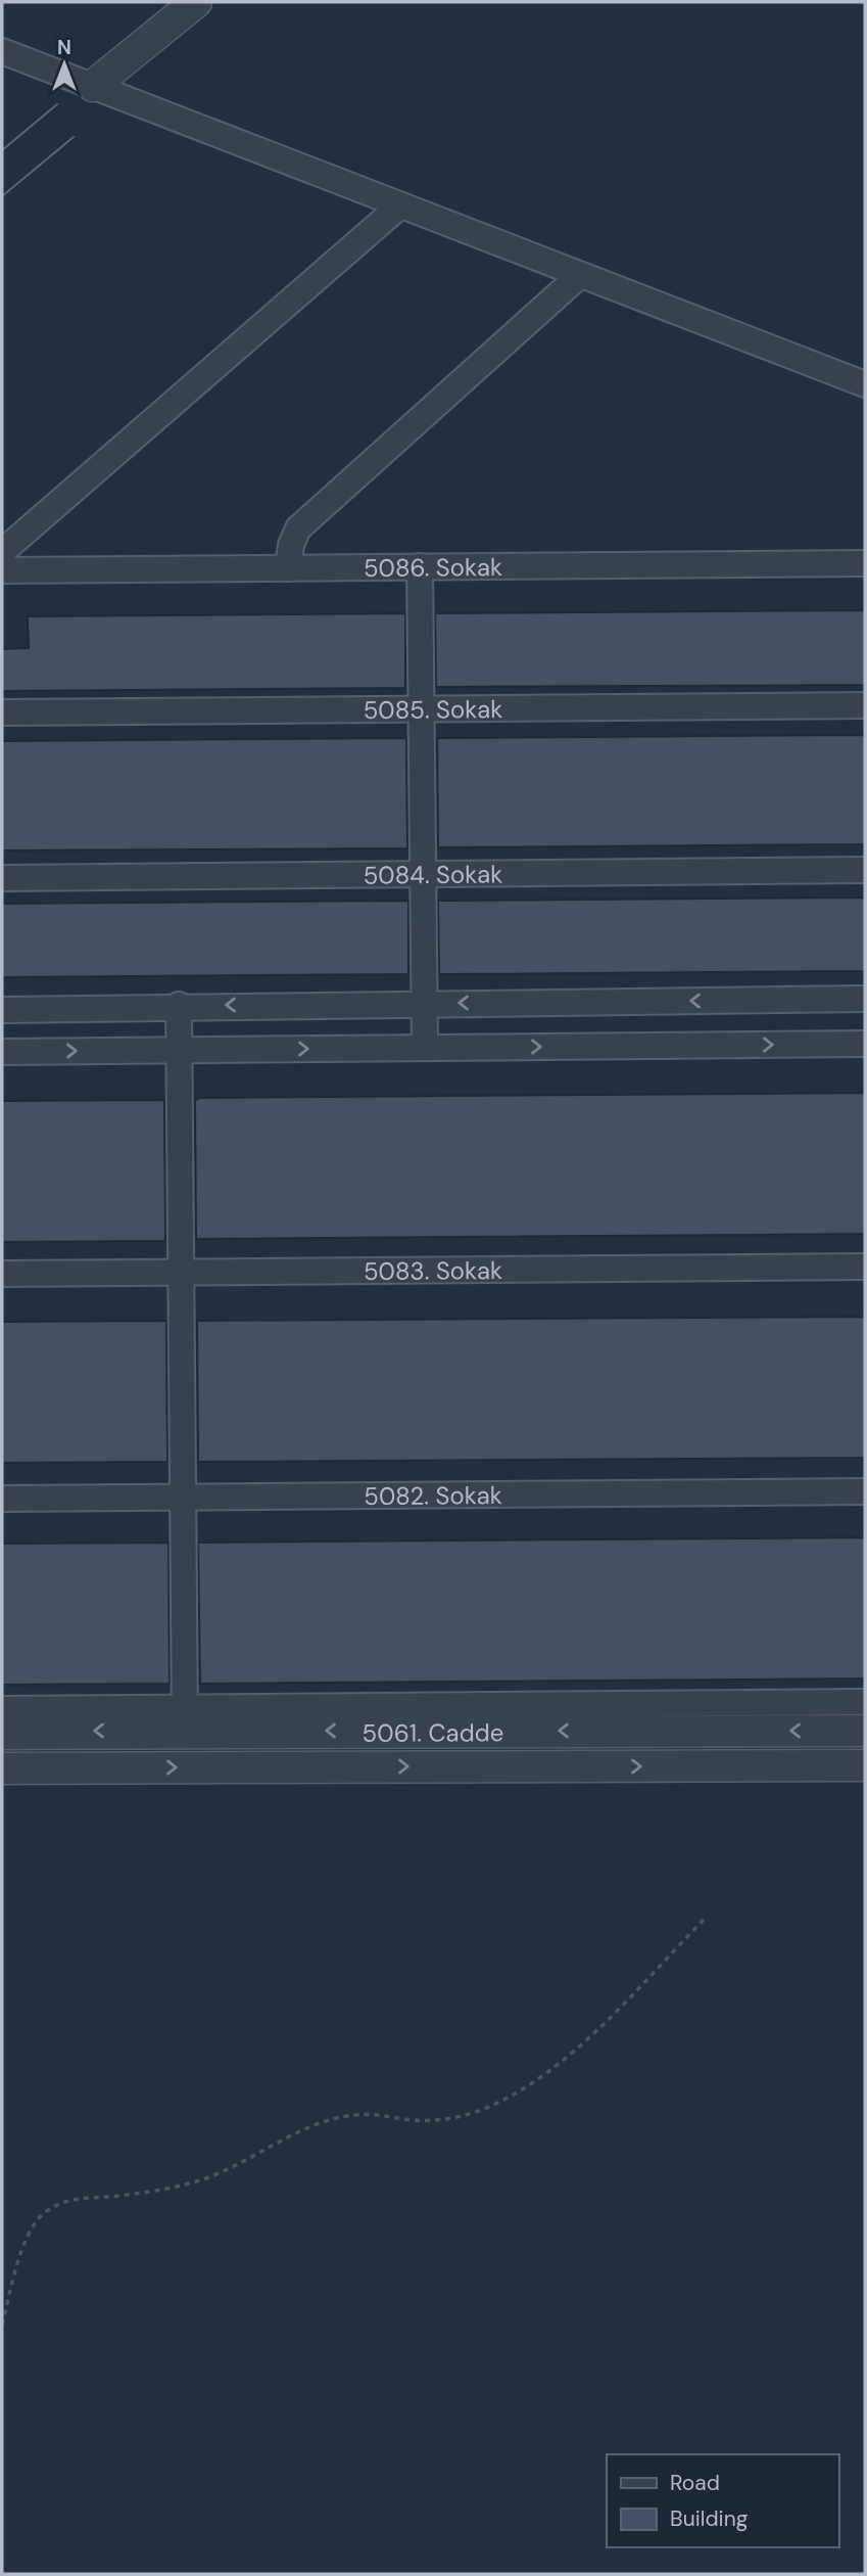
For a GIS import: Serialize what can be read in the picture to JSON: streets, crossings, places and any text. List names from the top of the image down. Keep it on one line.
{"streets":{"street":["5086. Sokak","5085. Sokak","5084. Sokak","5083. Sokak","5082. Sokak","5061. Cadde"]},"legend":["Road","Building"],"north":"top"}
